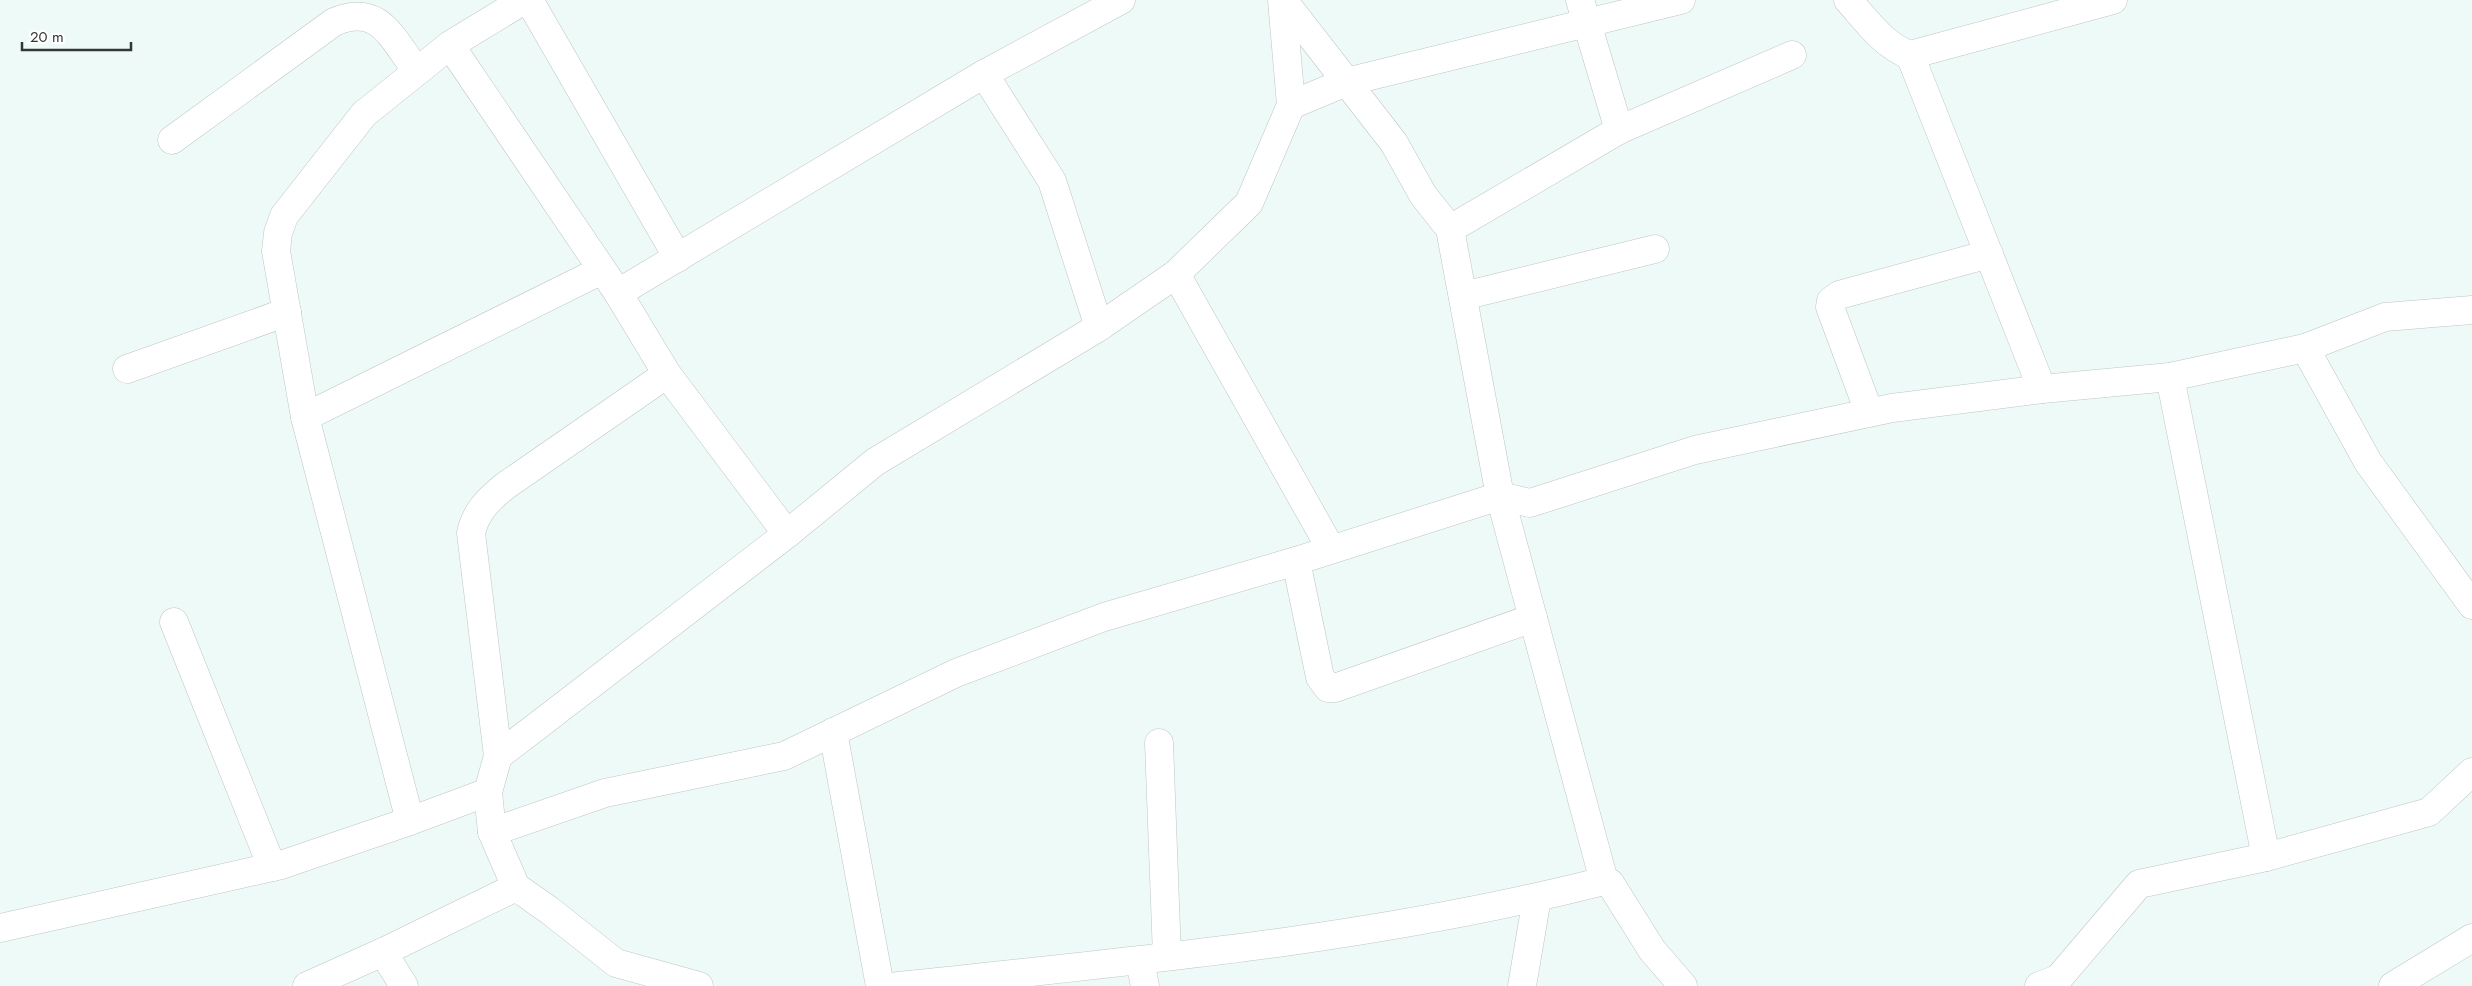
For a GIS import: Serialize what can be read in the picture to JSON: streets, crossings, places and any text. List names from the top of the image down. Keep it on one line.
{"scale_bar":"20 m"}
